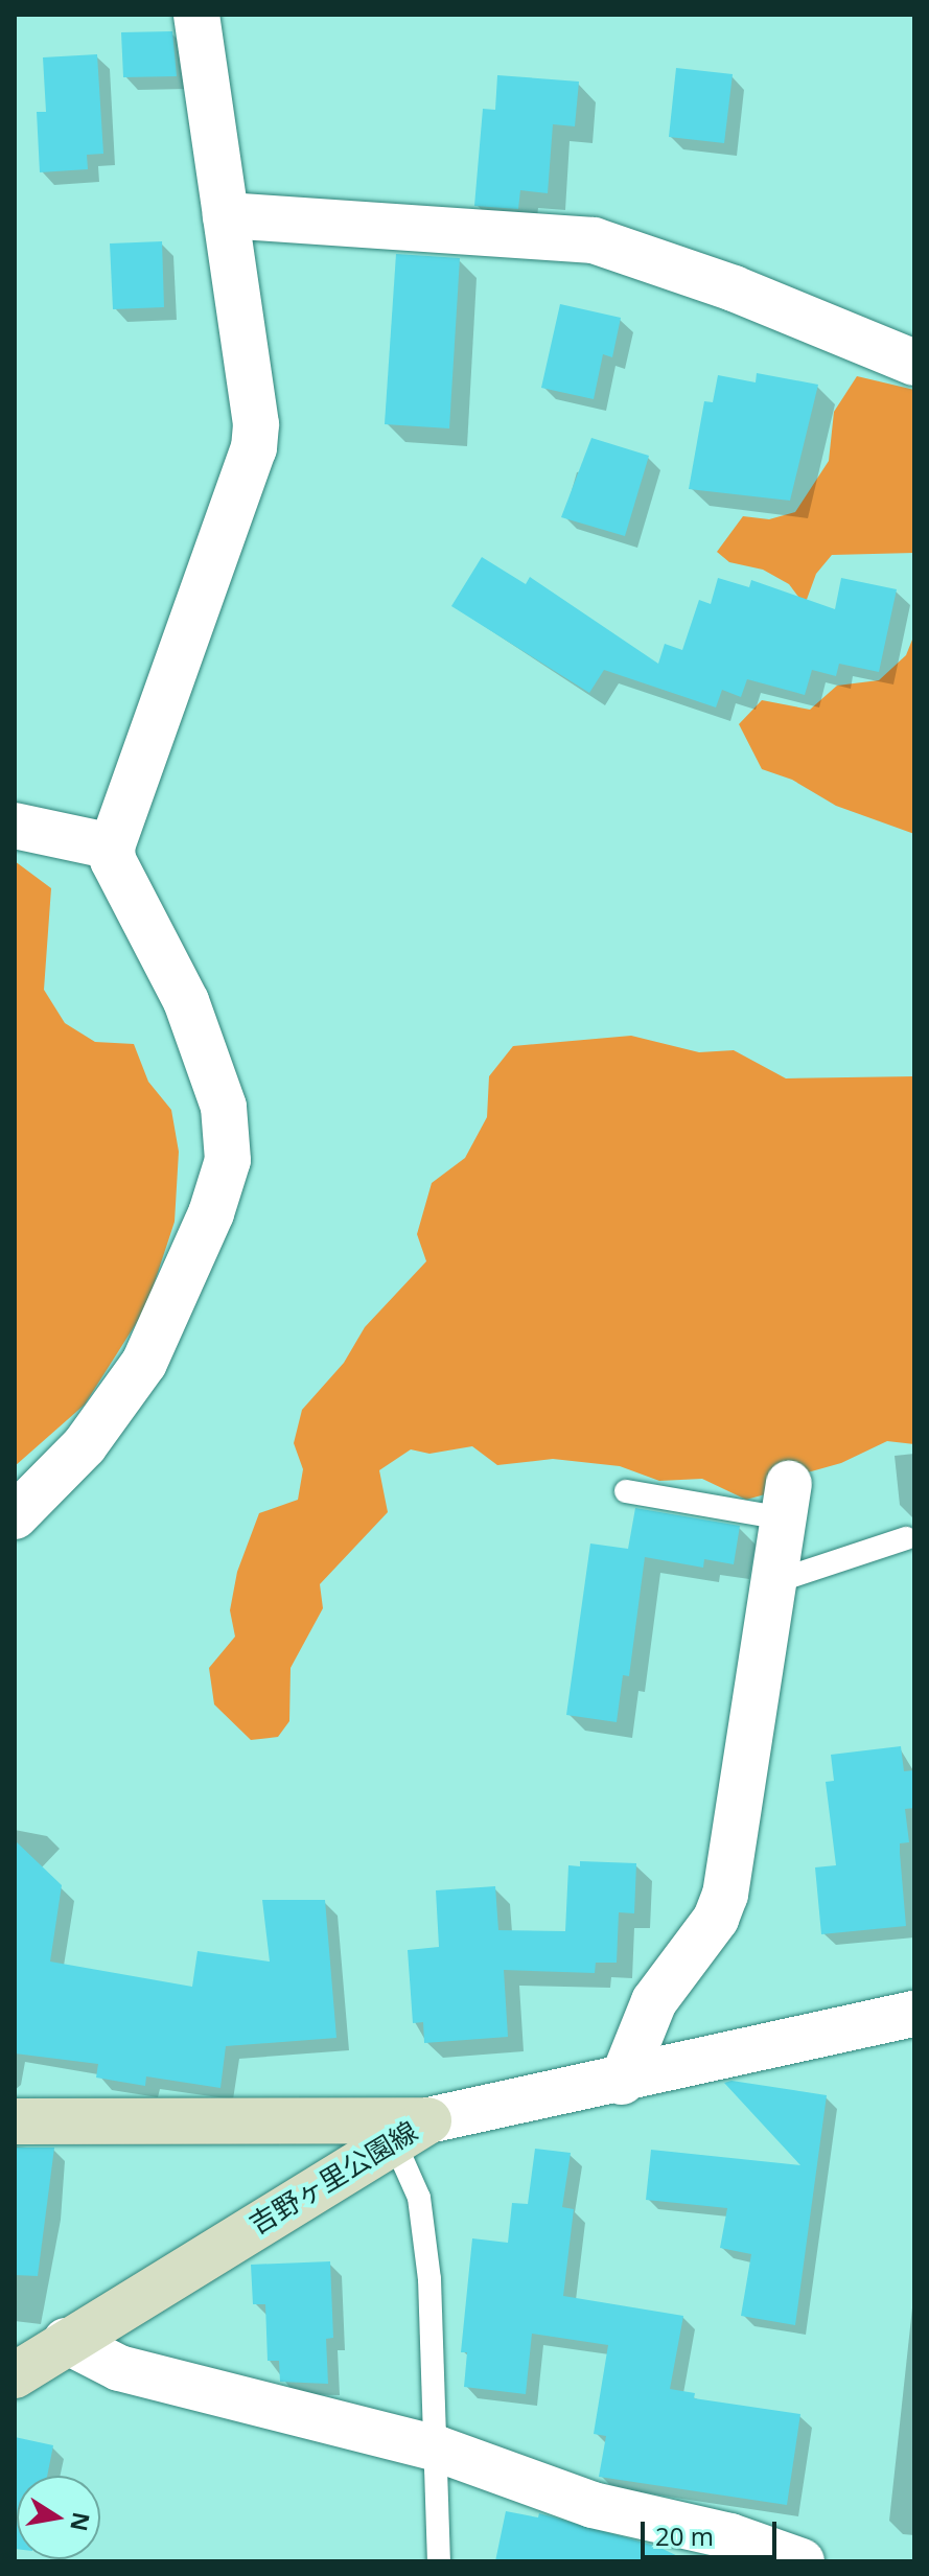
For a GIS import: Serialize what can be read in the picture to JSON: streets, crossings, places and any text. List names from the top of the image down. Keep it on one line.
{"streets":{"main road":["吉野ヶ里公園線"]},"scale_bar":"20 m","north":"right"}
